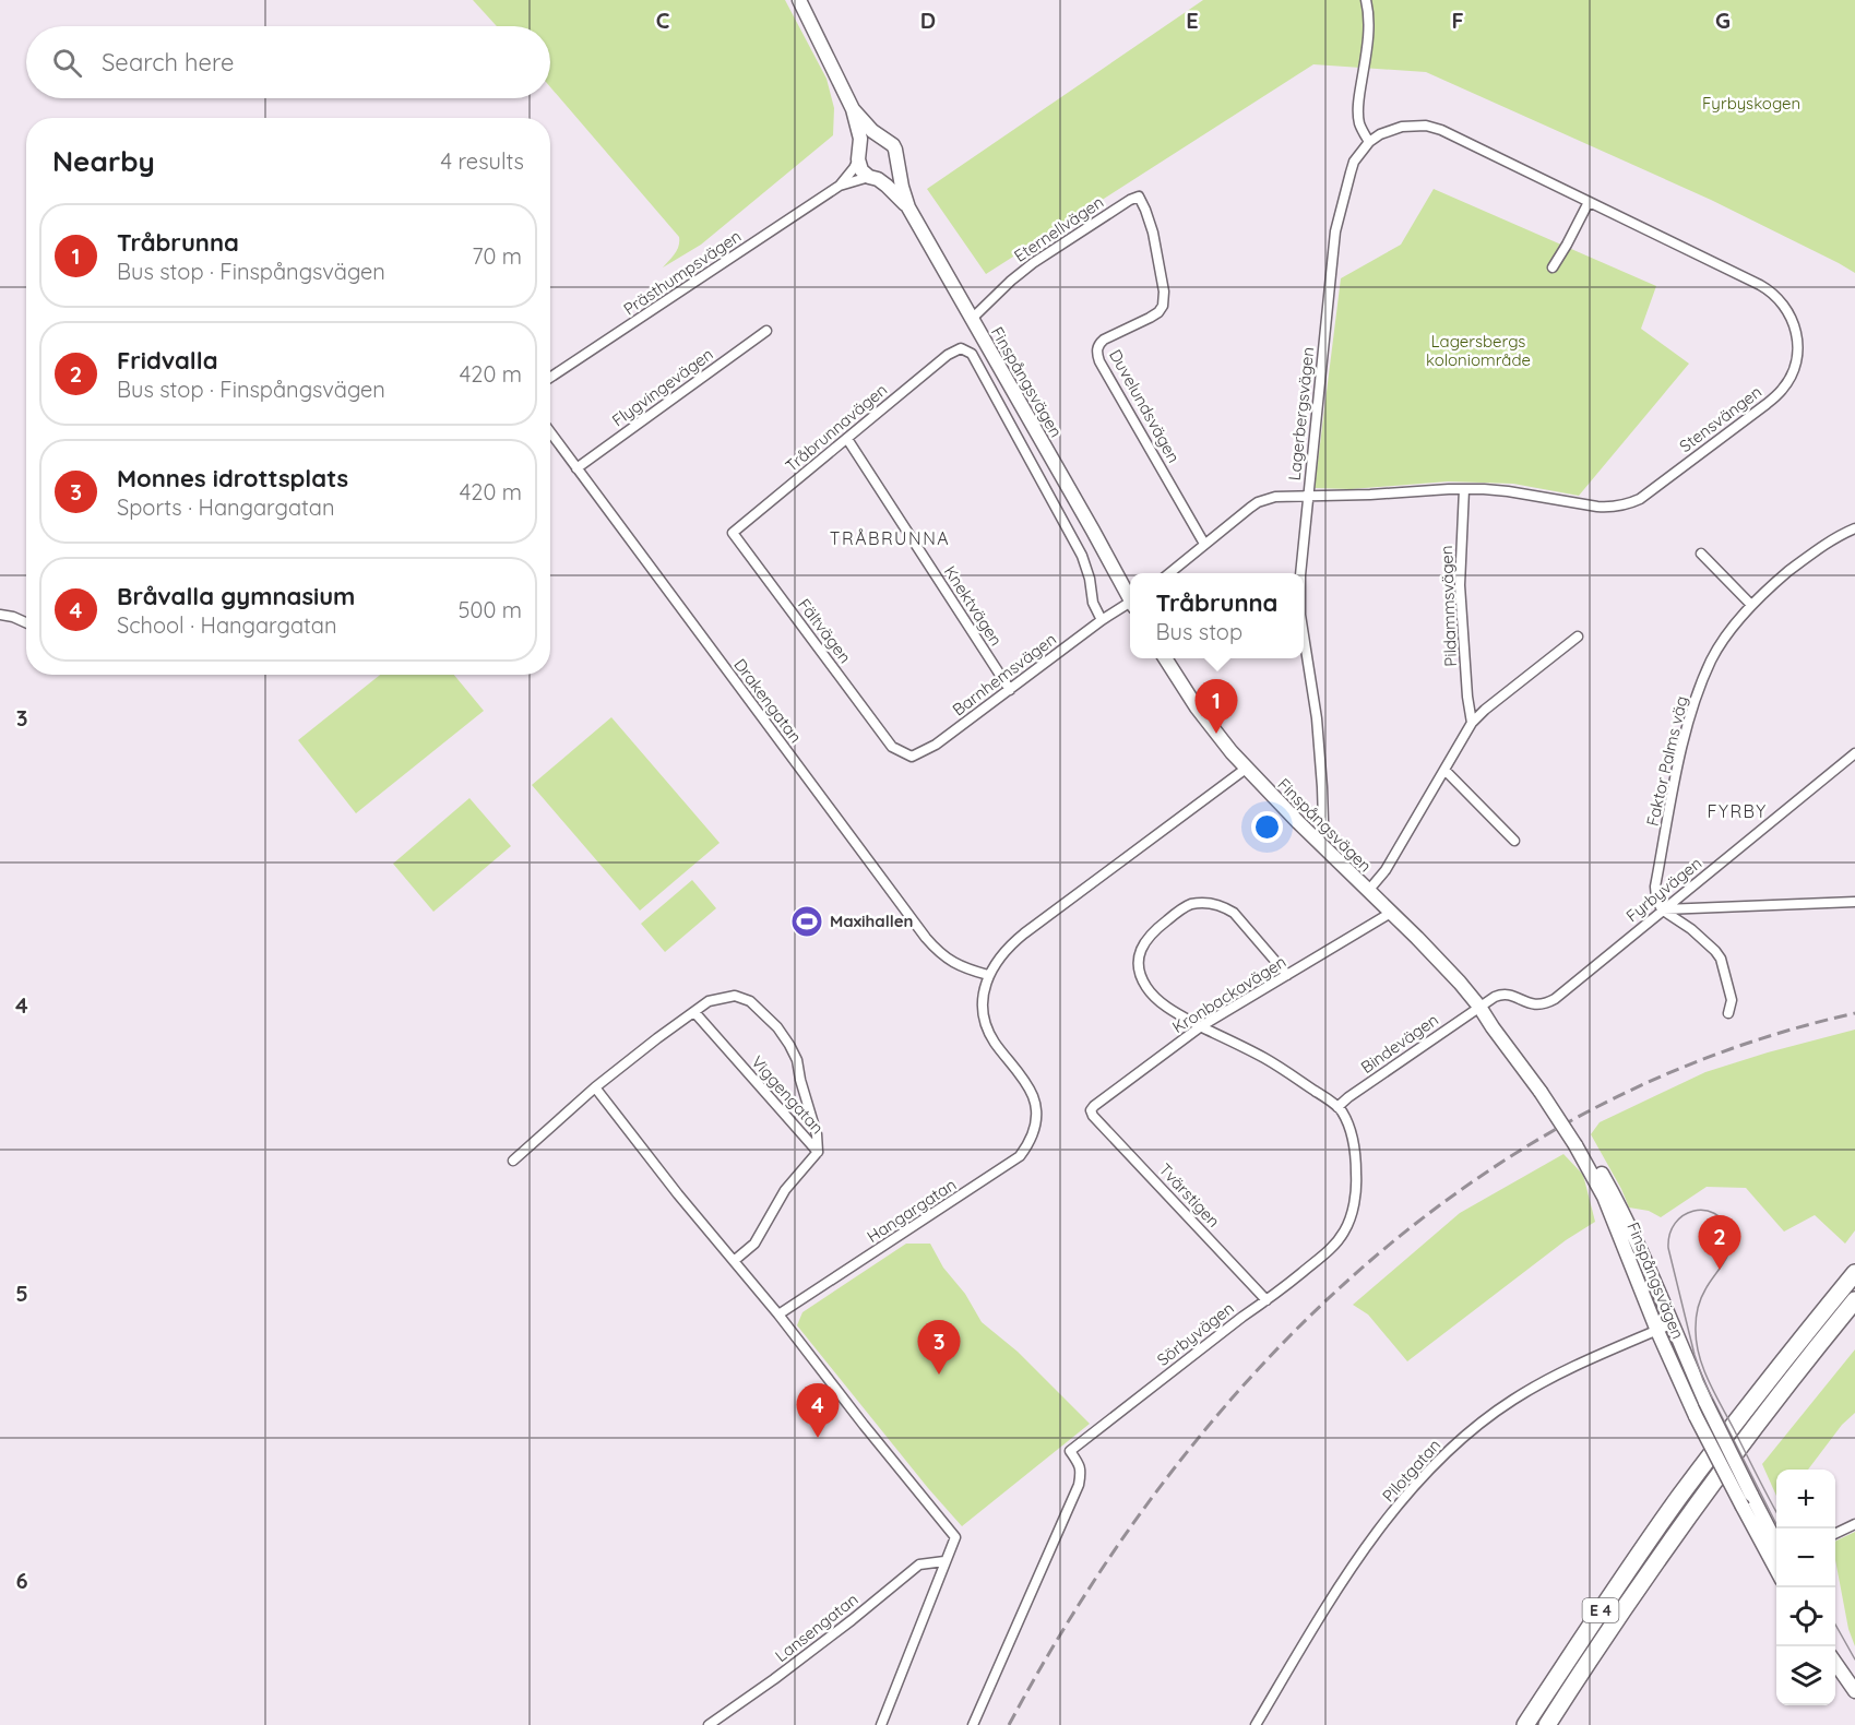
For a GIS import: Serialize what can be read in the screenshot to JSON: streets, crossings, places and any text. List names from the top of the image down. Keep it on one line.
{"streets":{"highway":["E 4"],"main road":["Finspångsvägen"],"street":["Eternellvägen","Prästhumpsvägen","Flygvingevägen","Duvelundsvägen","Lagerbergsvägen","Stensvängen","Tråbrunnavägen","Knektvägen","Pildammsvägen","Fältvägen","Barnhemsvägen","Drakengatan","Faktor Palms väg","Fyrbyvägen","Kronbackavägen","Bindevägen","Viggengatan","Tvärstigen","Hangargatan","Sörbyvägen","Pilotgatan","Lansengatan"]},"crossings":[["Eternellvägen","Finspångsvägen"],["Eternellvägen","Duvelundsvägen"],["Prästhumpsvägen","Finspångsvägen"],["Finspångsvägen","Lagerbergsvägen"],["Finspångsvägen","Fyrbyvägen"],["Finspångsvägen","Kronbackavägen"],["Finspångsvägen","Bindevägen"],["Finspångsvägen","Hangargatan"],["Finspångsvägen","Pilotgatan"],["Flygvingevägen","Drakengatan"],["Duvelundsvägen","Stensvängen"],["Lagerbergsvägen","Stensvängen"],["Stensvängen","Pildammsvägen"],["Tråbrunnavägen","Knektvägen"],["Tråbrunnavägen","Fältvägen"],["Tråbrunnavägen","Barnhemsvägen"],["Knektvägen","Barnhemsvägen"],["Fältvägen","Barnhemsvägen"],["Drakengatan","Hangargatan"],["Faktor Palms väg","Fyrbyvägen"],["Fyrbyvägen","Bindevägen"],["Kronbackavägen","Tvärstigen"],["Bindevägen","Sörbyvägen"],["Tvärstigen","Sörbyvägen"]],"districts":["TRÅBRUNNA","FYRBY"],"parks":["Fyrbyskogen","Lagersbergs koloniområde"],"places":{"sports":["Maxihallen"]},"page":{"search":"Search here","heading":["Nearby","4 results"],"list":[{"mark":"1","name":"Tråbrunna","note":"Bus stop · Finspångsvägen","value":"70 m"},{"mark":"2","name":"Fridvalla","note":"Bus stop · Finspångsvägen","value":"420 m"},{"mark":"3","name":"Monnes idrottsplats","note":"Sports · Hangargatan","value":"420 m"},{"mark":"4","name":"Bråvalla gymnasium","note":"School · Hangargatan","value":"500 m"}],"popup":["Tråbrunna","Bus stop"],"pins":["1","2","3","4"],"map_buttons":["+","−"]},"grid":{"columns":["C","D","E","F","G"],"rows":["3","4","5","6"]}}
